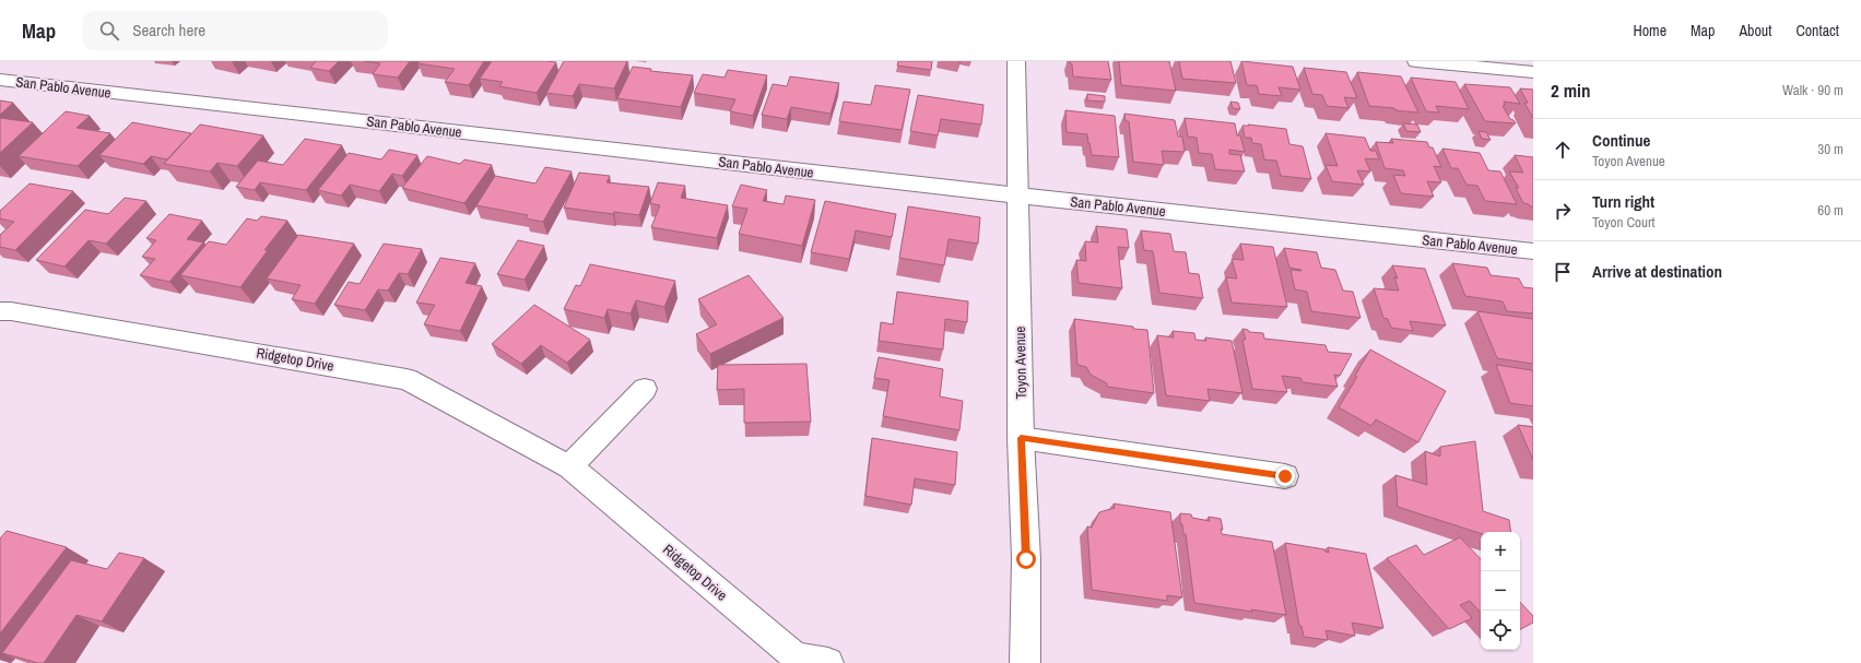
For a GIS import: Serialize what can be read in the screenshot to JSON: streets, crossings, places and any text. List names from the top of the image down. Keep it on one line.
{"streets":{"street":["San Pablo Avenue","Ridgetop Drive","Toyon Avenue"]},"crossings":[["San Pablo Avenue","Toyon Avenue"]],"page":{"header":"Map","search":"Search here","nav":["Home","Map","About","Contact"],"heading":["2 min","Walk · 90 m"],"list":[["Continue","Toyon Avenue","30 m"],["Turn right","Toyon Court","60 m"],"Arrive at destination"],"map_buttons":["+","−"]}}
